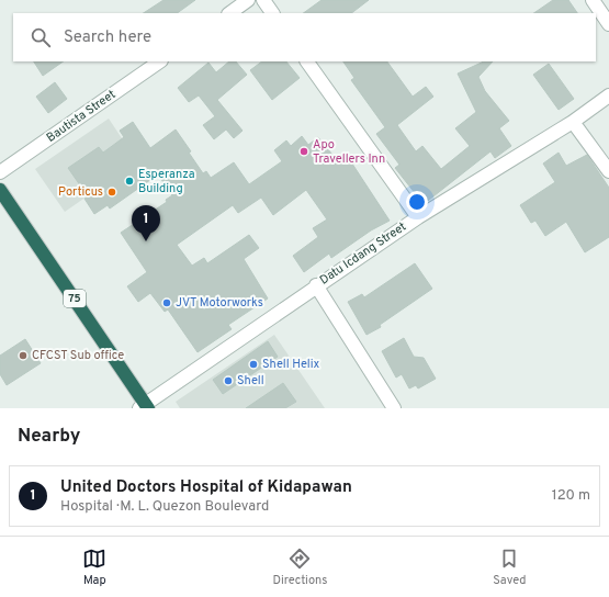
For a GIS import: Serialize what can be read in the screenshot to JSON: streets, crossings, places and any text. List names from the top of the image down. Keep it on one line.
{"streets":{"highway":["75"],"street":["Bautista Street","Datu Icdang Street"]},"crossings":[["Datu Icdang Street","75"]],"places":["Apo Travellers Inn","Esperanza Building","Porticus","JVT Motorworks","CFCST Sub office","Shell Helix","Shell"],"page":{"search":"Search here","pins":"1","heading":"Nearby","list":[{"mark":"1","name":"United Doctors Hospital of Kidapawan","note":"Hospital · M. L. Quezon Boulevard","value":"120 m"}],"nav":["Map","Directions","Saved"]}}
